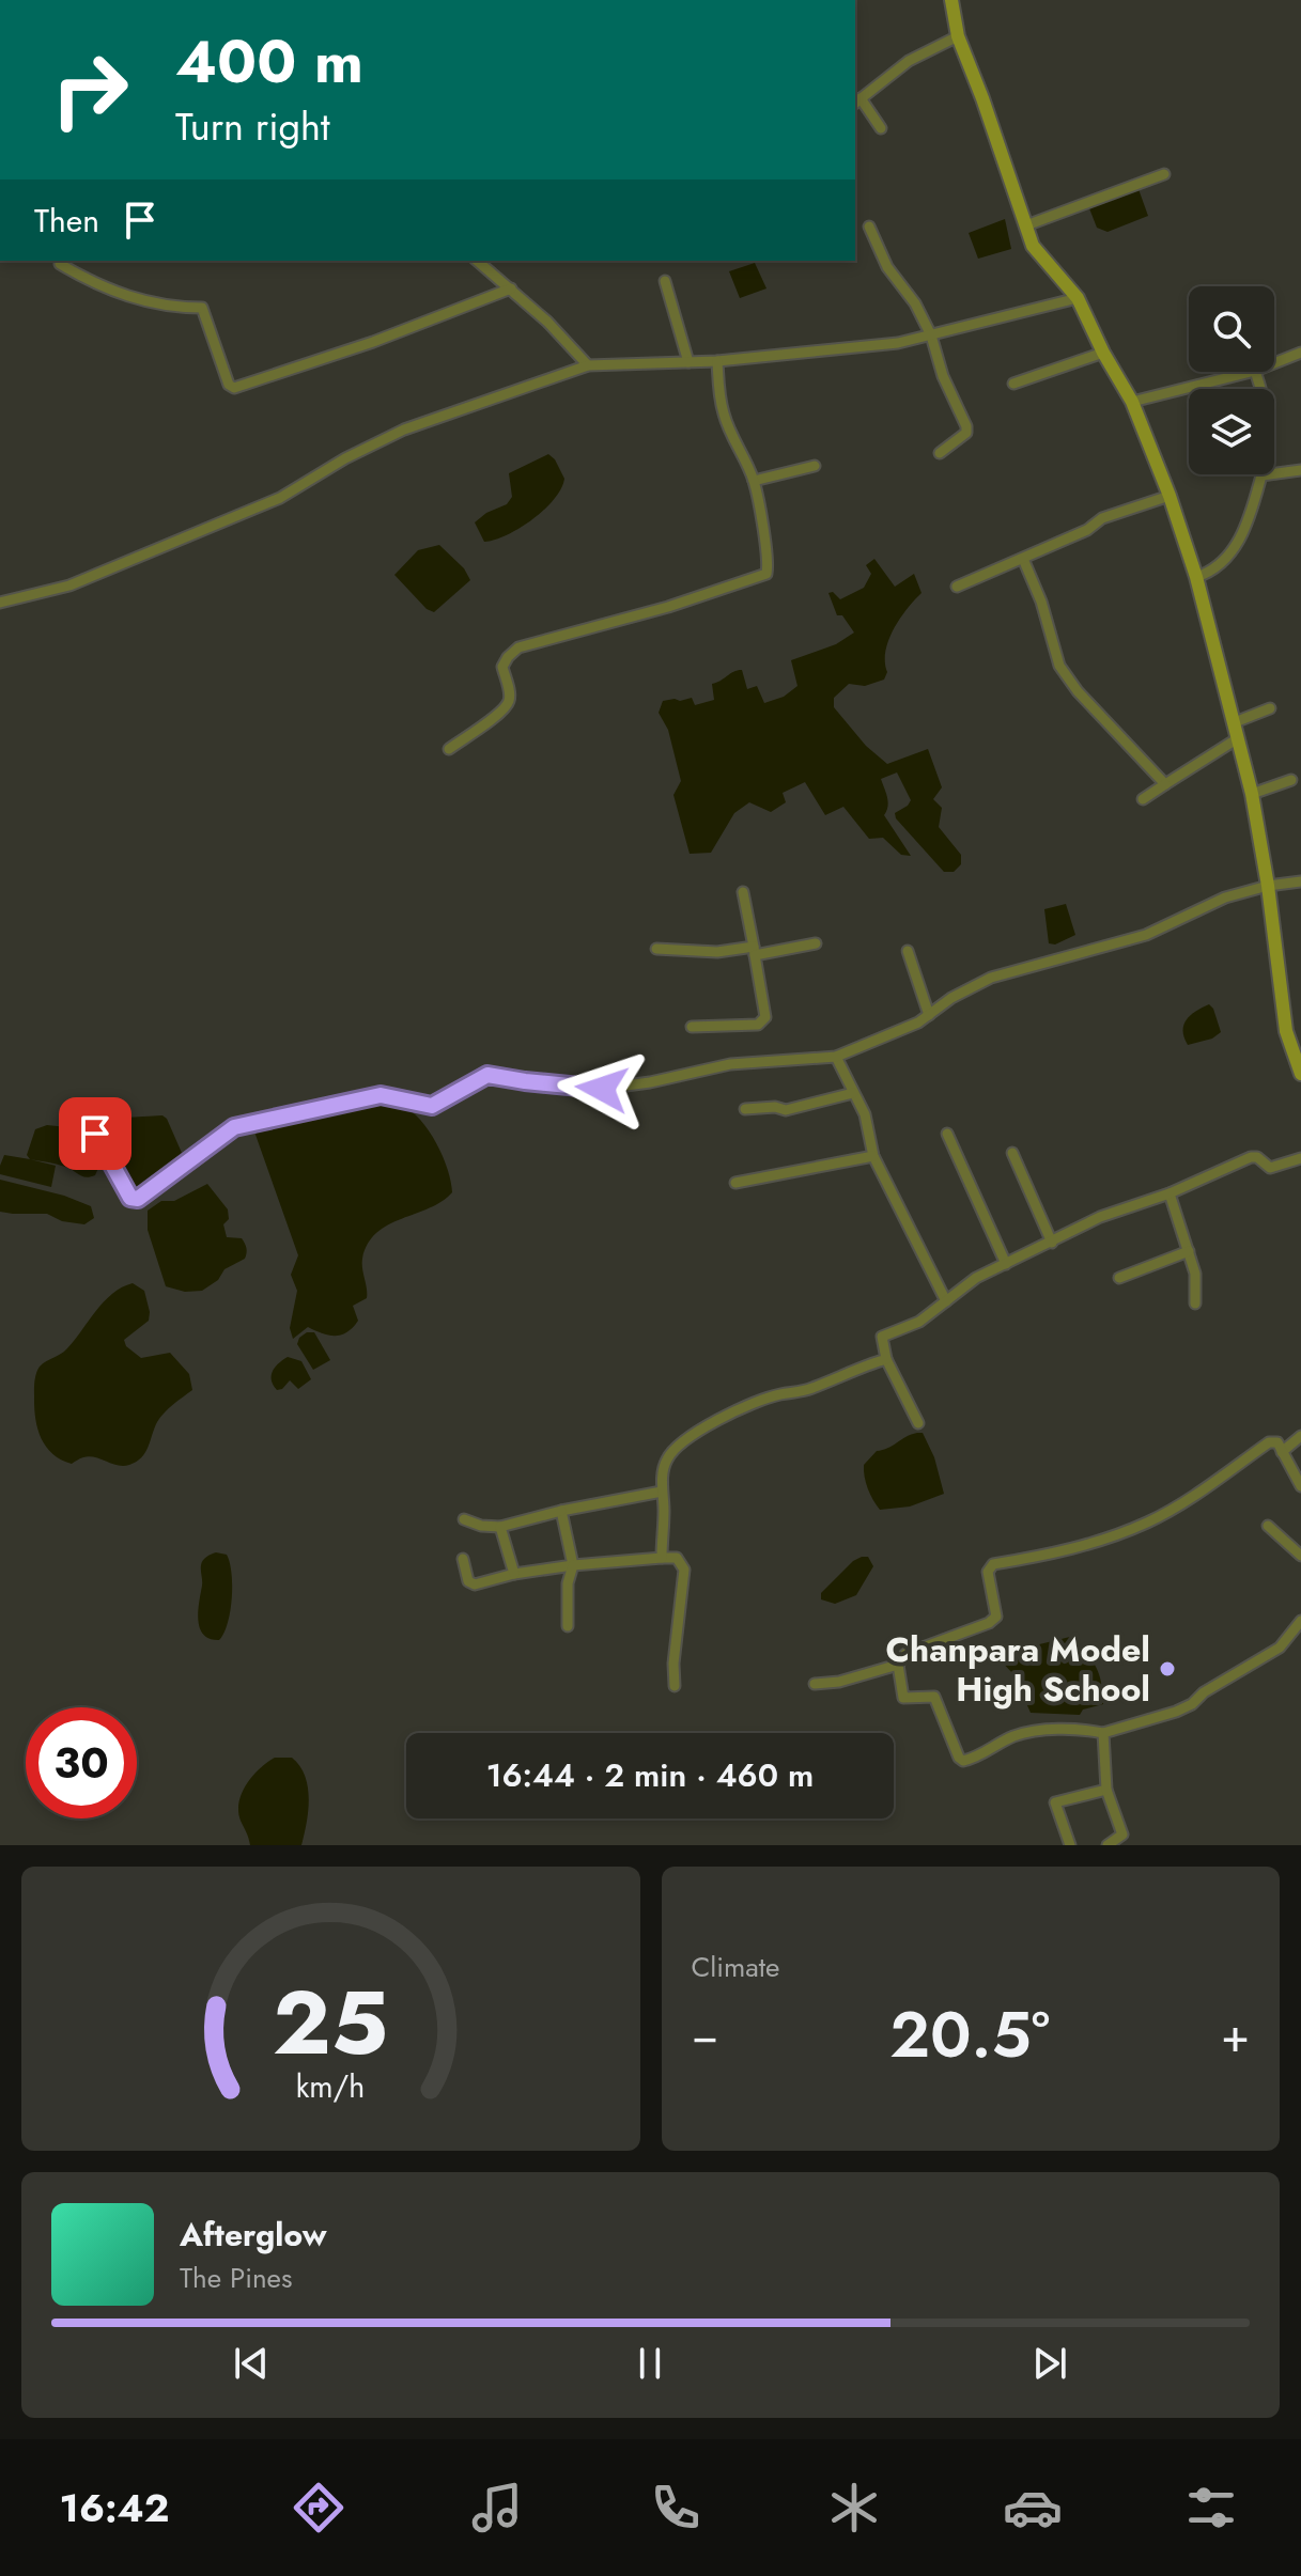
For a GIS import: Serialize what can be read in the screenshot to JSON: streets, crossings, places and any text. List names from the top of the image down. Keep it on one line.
{"places":["Chanpara Model High School"],"page":{"turn":["400 m","Turn right"],"then":"Then","limit":"30","trip":"16:44 · 2 min · 460 m","tile":"Climate","heat":["−","20.5°","+"],"song":["Afterglow","The Pines"],"tabs":"16:42","gauge":["25","km/h"]}}
